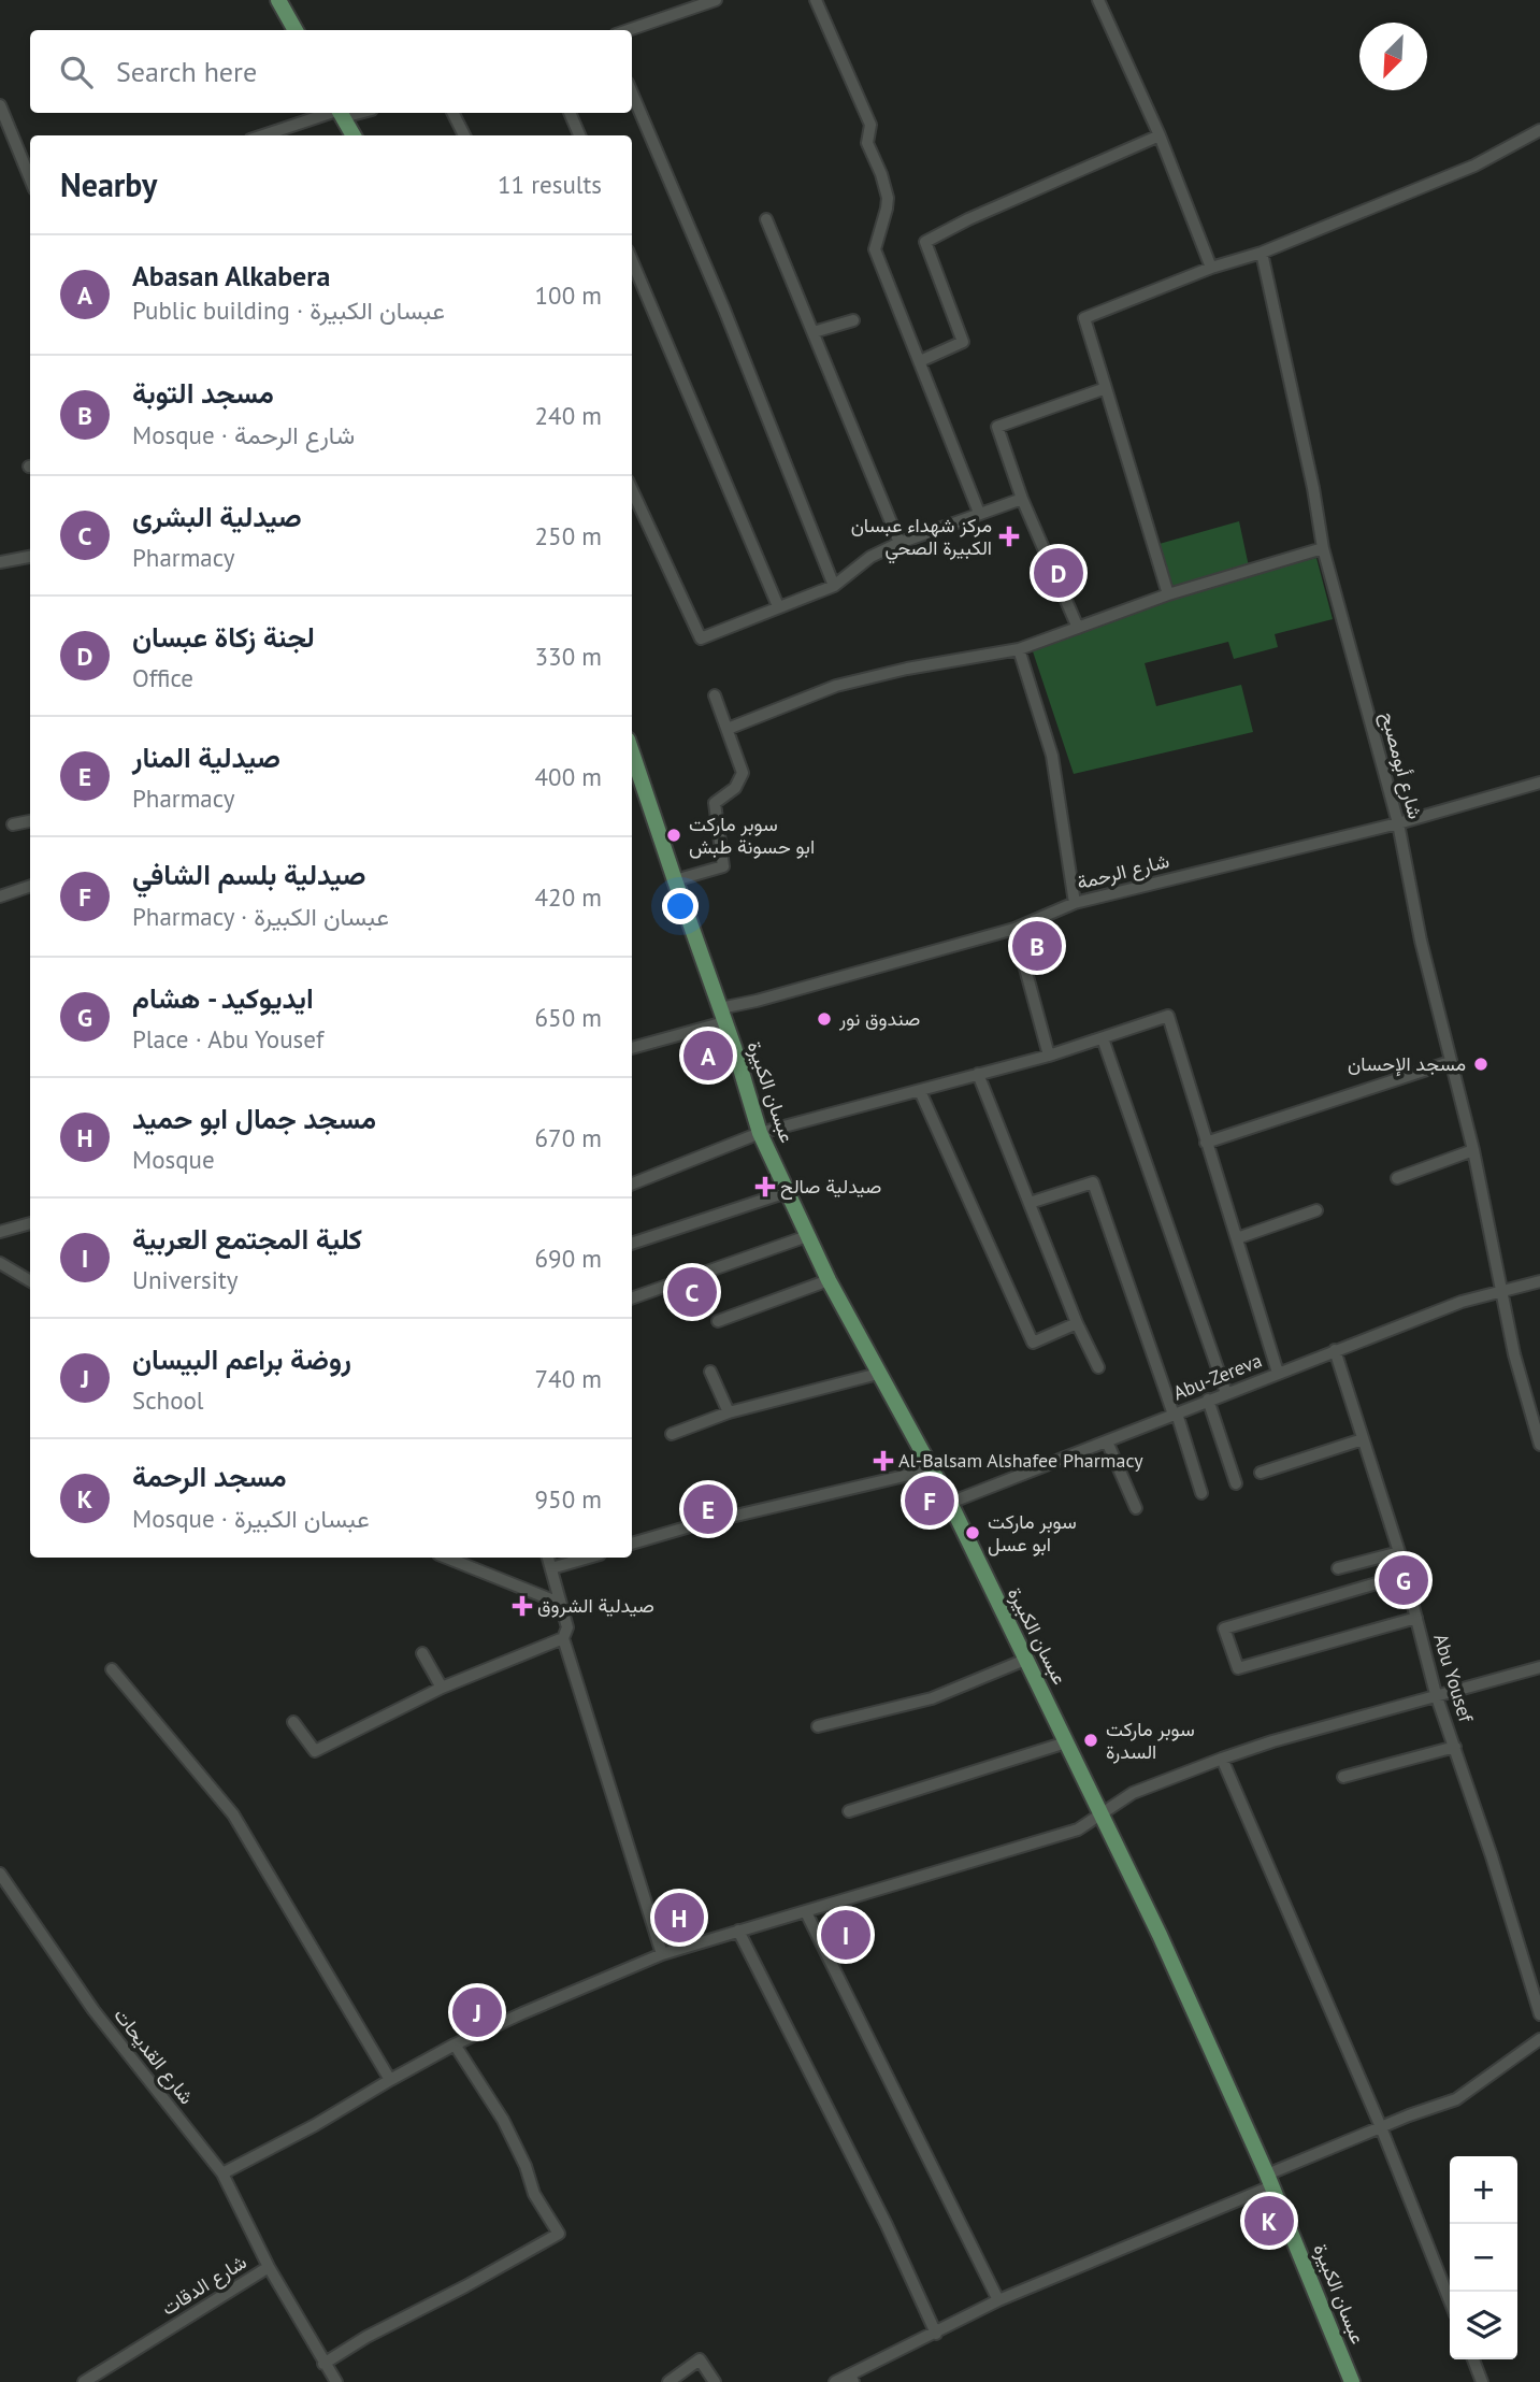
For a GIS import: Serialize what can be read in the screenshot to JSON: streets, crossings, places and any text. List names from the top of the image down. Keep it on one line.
{"streets":{"main road":["عبسان الكبيرة"],"street":["شارع أبومصبح","شارع الرحمة","Abu-Zereva","Abu Yousef","شارع القديحات","شارع الدقات"]},"crossings":[["شارع أبومصبح","شارع الرحمة"],["شارع أبومصبح","Abu-Zereva"],["شارع الرحمة","عبسان الكبيرة"],["عبسان الكبيرة","Abu-Zereva"],["Abu-Zereva","Abu Yousef"],["شارع القديحات","شارع الدقات"]],"places":{"health":["مركز شهداء عبسان الكبيرة الصحي","صيدلية صالح","Al-Balsam Alshafee Pharmacy","صيدلية الشروق"],"other":["سوبر ماركت ابو حسونة طبش","صندوق نور","مسجد الإحسان","سوبر ماركت ابو عسل","سوبر ماركت السدرة"]},"north":"bottom left","page":{"search":"Search here","heading":["Nearby","11 results"],"list":[{"mark":"A","name":"Abasan Alkabera","note":"Public building · عبسان الكبيرة","value":"100 m"},{"mark":"B","name":"مسجد التوبة","note":"Mosque · شارع الرحمة","value":"240 m"},{"mark":"C","name":"صيدلية البشرى","note":"Pharmacy","value":"250 m"},{"mark":"D","name":"لجنة زكاة عبسان","note":"Office","value":"330 m"},{"mark":"E","name":"صيدلية المنار","note":"Pharmacy","value":"400 m"},{"mark":"F","name":"صيدلية بلسم الشافي","note":"Pharmacy · عبسان الكبيرة","value":"420 m"},{"mark":"G","name":"ايديوكيد - هشام","note":"Place · Abu Yousef","value":"650 m"},{"mark":"H","name":"مسجد جمال ابو حميد","note":"Mosque","value":"670 m"},{"mark":"I","name":"كلية المجتمع العربية","note":"University","value":"690 m"},{"mark":"J","name":"روضة براعم البيسان","note":"School","value":"740 m"},{"mark":"K","name":"مسجد الرحمة","note":"Mosque · عبسان الكبيرة","value":"950 m"}],"pins":["D","B","A","C","F","E","G","H","I","J","K"],"map_buttons":["+","−"]}}
